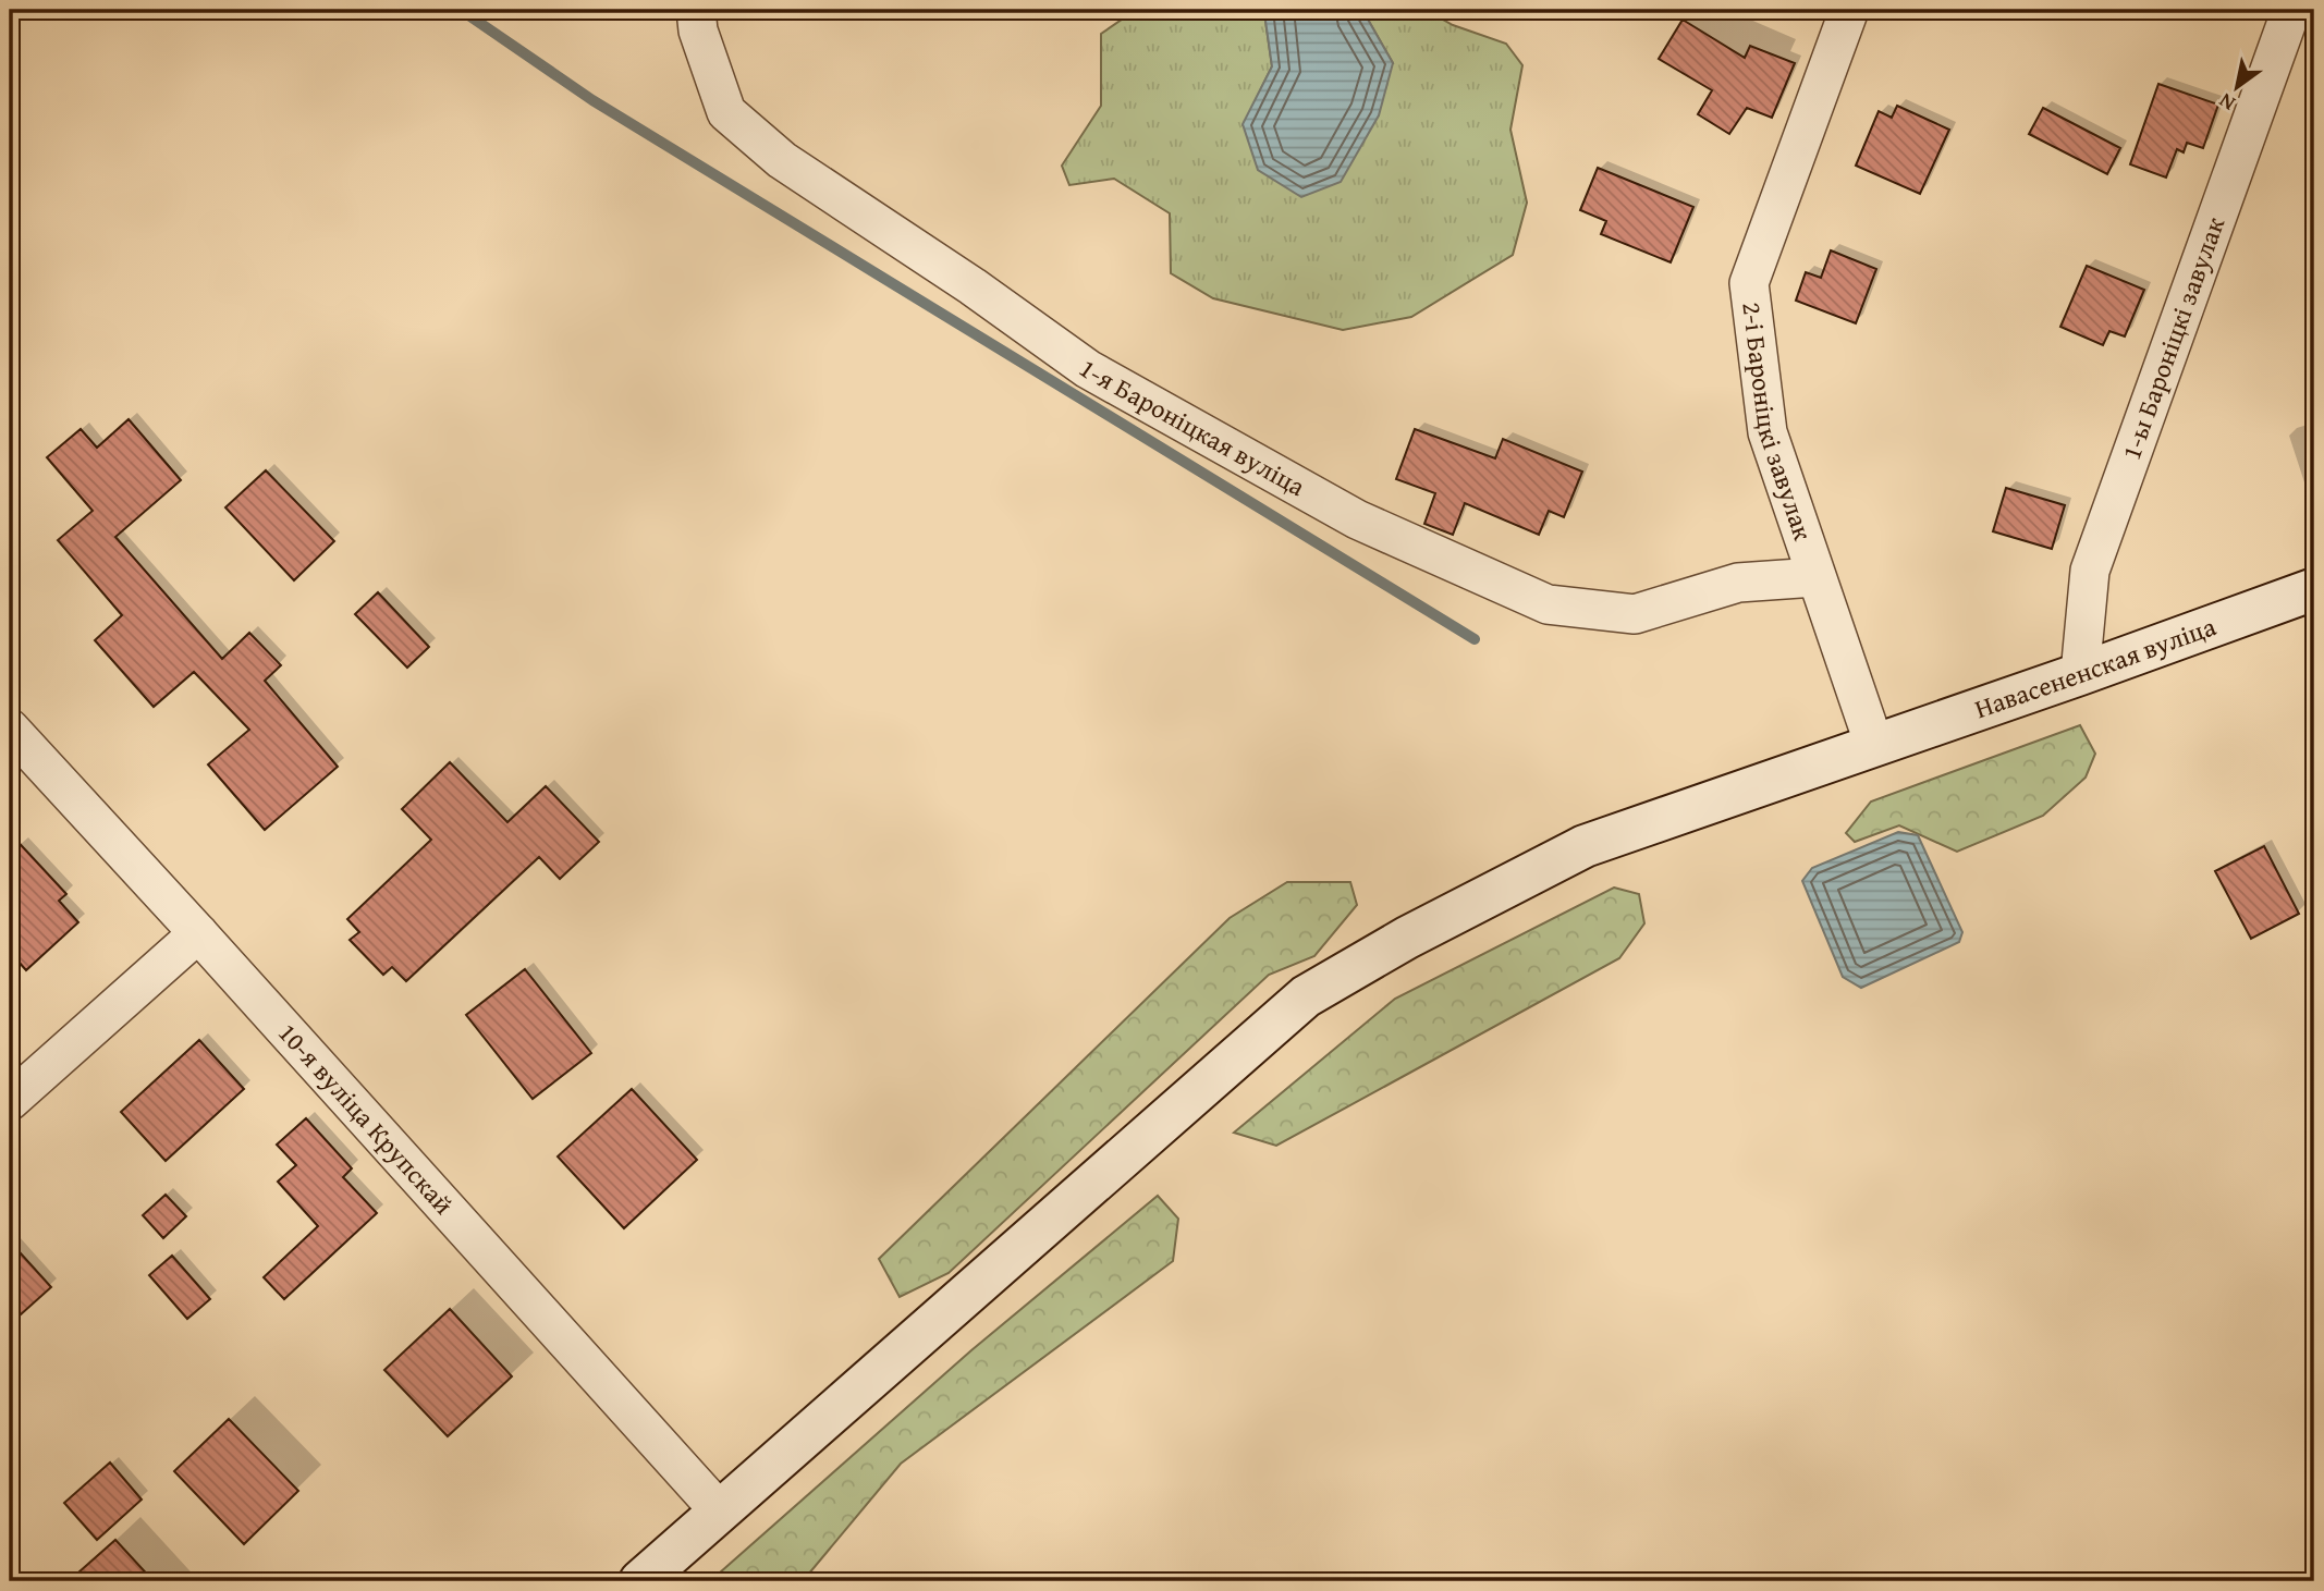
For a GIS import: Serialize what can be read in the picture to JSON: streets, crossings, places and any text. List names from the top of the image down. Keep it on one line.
{"streets":{"main road":["Навасененская вуліца"],"street":["1-ы Бароніцкі завулак","2-і Бароніцкі завулак","1-я Бароніцкая вуліца","10-я вуліца Крупскай"]},"crossings":[["1-ы Бароніцкі завулак","Навасененская вуліца"],["2-і Бароніцкі завулак","1-я Бароніцкая вуліца"],["2-і Бароніцкі завулак","Навасененская вуліца"],["Навасененская вуліца","10-я вуліца Крупскай"]],"north":"bottom left"}
